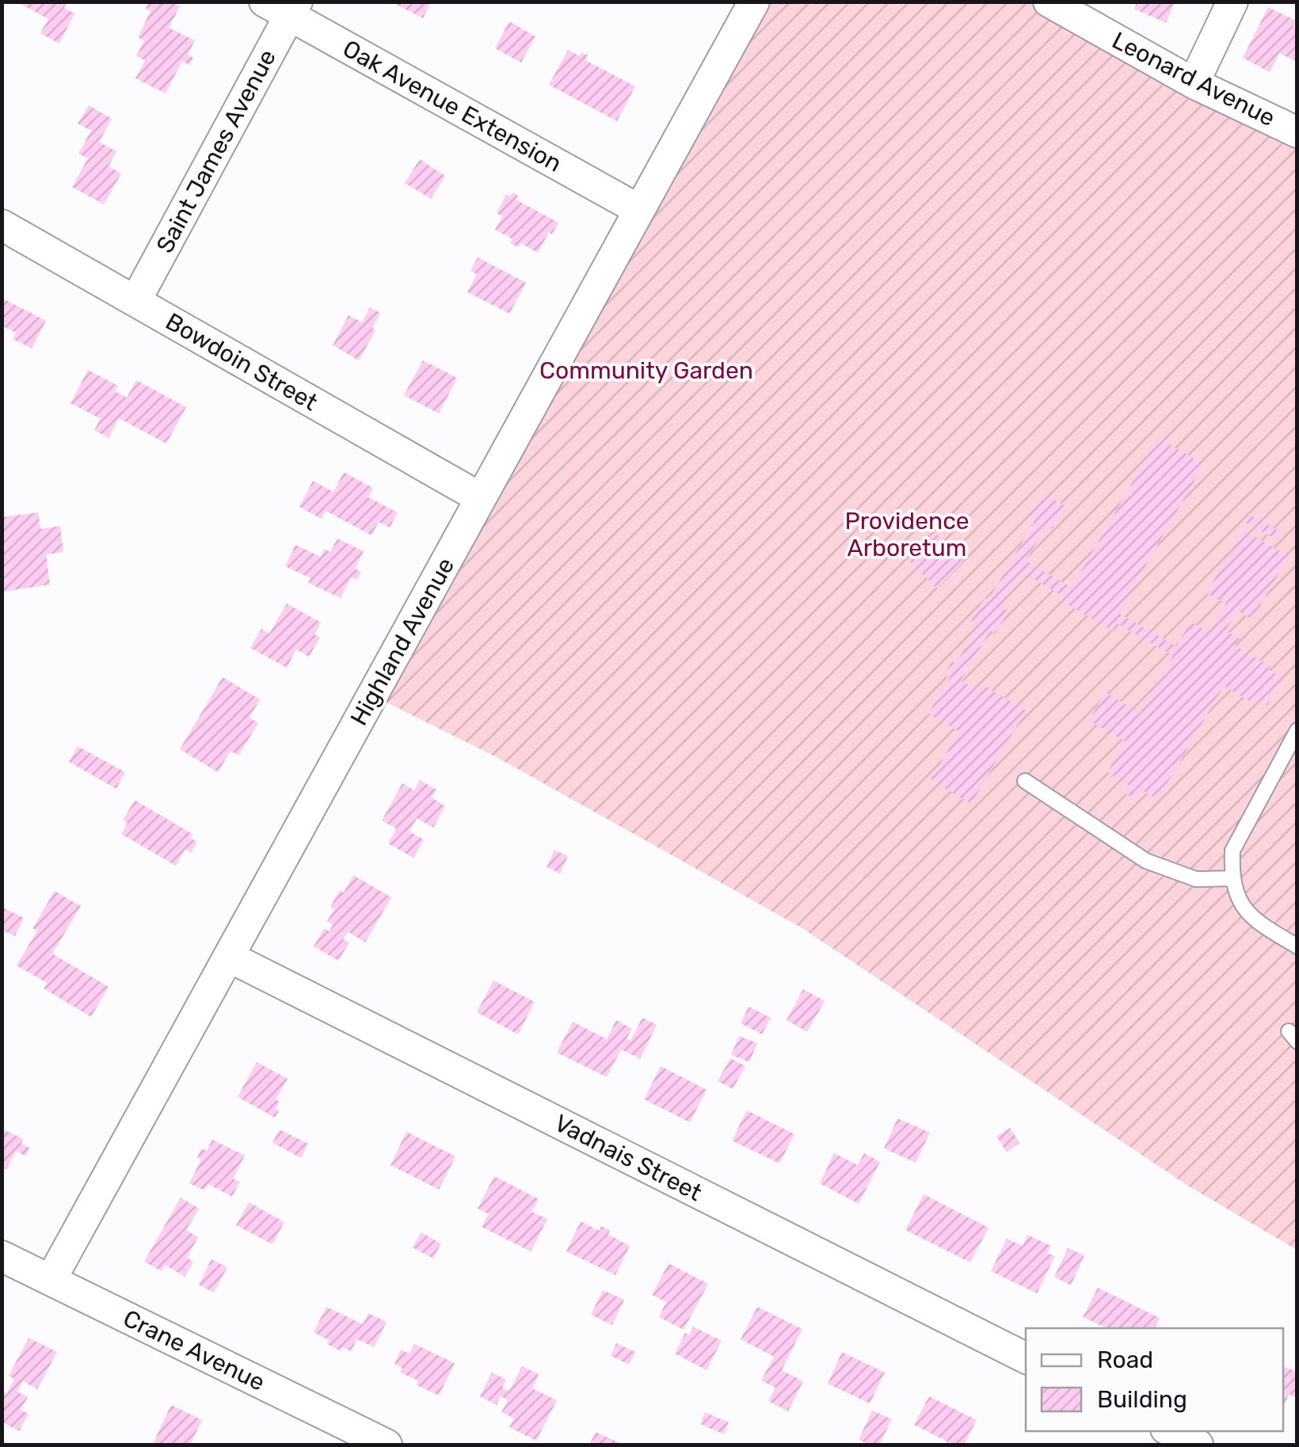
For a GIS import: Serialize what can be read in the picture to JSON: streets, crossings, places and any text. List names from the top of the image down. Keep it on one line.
{"streets":{"street":["Leonard Avenue","Oak Avenue Extension","Saint James Avenue","Bowdoin Street","Highland Avenue","Vadnais Street","Crane Avenue"]},"crossings":[["Oak Avenue Extension","Saint James Avenue"],["Oak Avenue Extension","Highland Avenue"],["Saint James Avenue","Bowdoin Street"],["Bowdoin Street","Highland Avenue"],["Highland Avenue","Vadnais Street"],["Highland Avenue","Crane Avenue"]],"parks":["Community Garden","Providence Arboretum"],"legend":["Road","Building"]}
